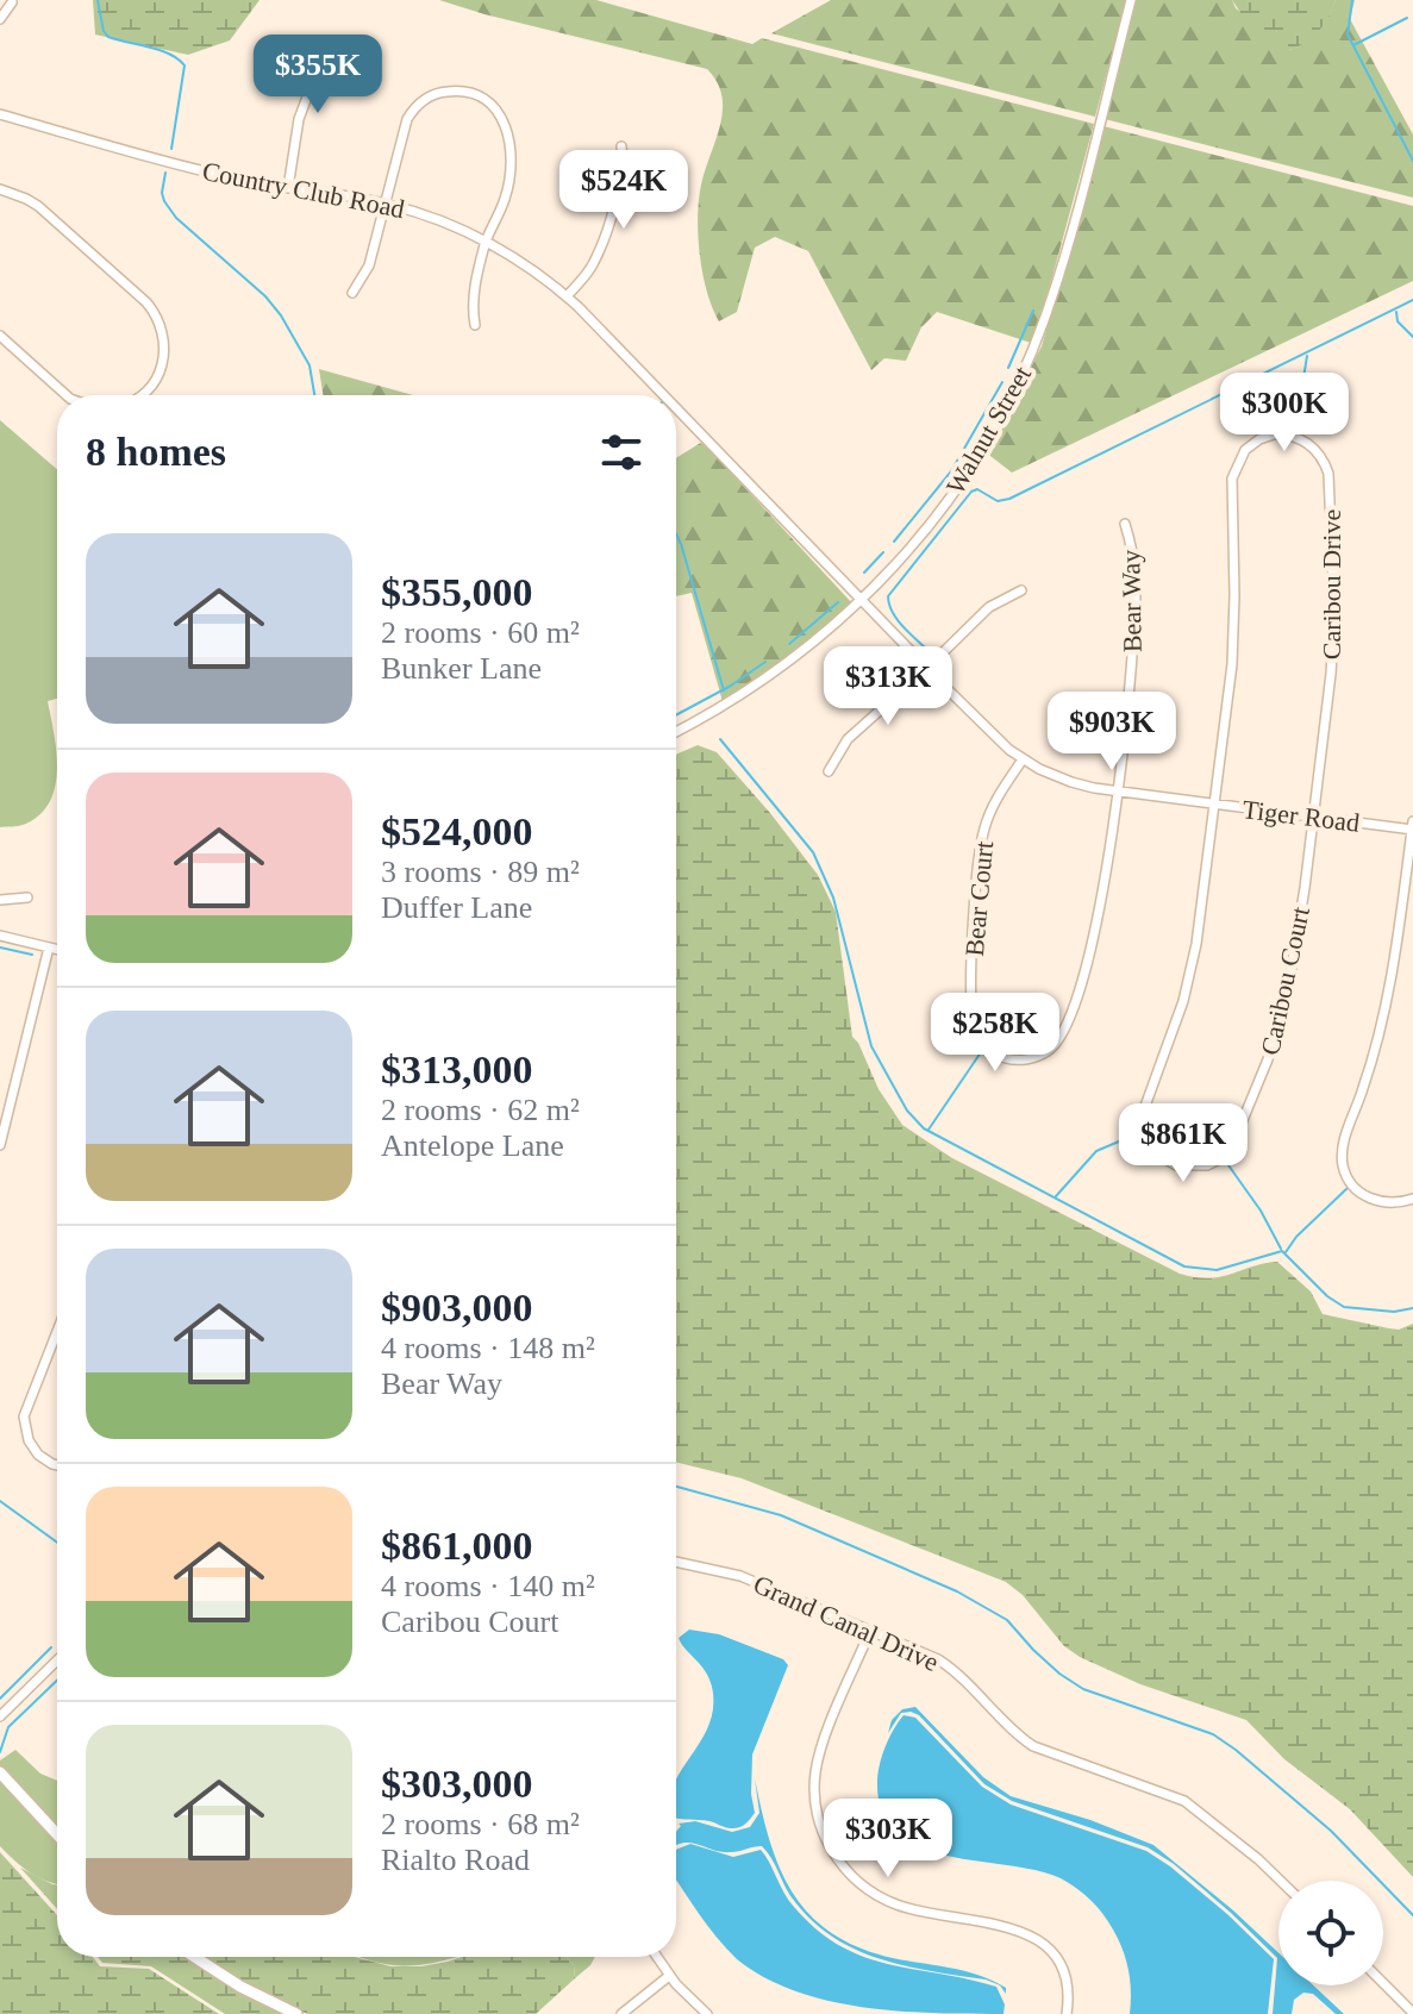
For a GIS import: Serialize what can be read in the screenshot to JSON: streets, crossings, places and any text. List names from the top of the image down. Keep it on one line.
{"streets":{"street":["Country Club Road","Walnut Street","Caribou Drive","Bear Way","Tiger Road","Bear Court","Caribou Court","Grand Canal Drive"]},"crossings":[["Country Club Road","Walnut Street"],["Country Club Road","Tiger Road"],["Walnut Street","Tiger Road"],["Caribou Drive","Tiger Road"],["Caribou Drive","Caribou Court"],["Bear Way","Tiger Road"],["Bear Way","Bear Court"],["Tiger Road","Bear Court"],["Tiger Road","Caribou Court"]],"page":{"price":["$355K","$524K","$300K","$313K","$903K","$258K","$861K","$303K"],"heading":"8 homes","list":[{"name":"$355,000","note":"2 rooms · 60 m² · Bunker Lane"},{"name":"$524,000","note":"3 rooms · 89 m² · Duffer Lane"},{"name":"$313,000","note":"2 rooms · 62 m² · Antelope Lane"},{"name":"$903,000","note":"4 rooms · 148 m² · Bear Way"},{"name":"$861,000","note":"4 rooms · 140 m² · Caribou Court"},{"name":"$303,000","note":"2 rooms · 68 m² · Rialto Road"}]}}
